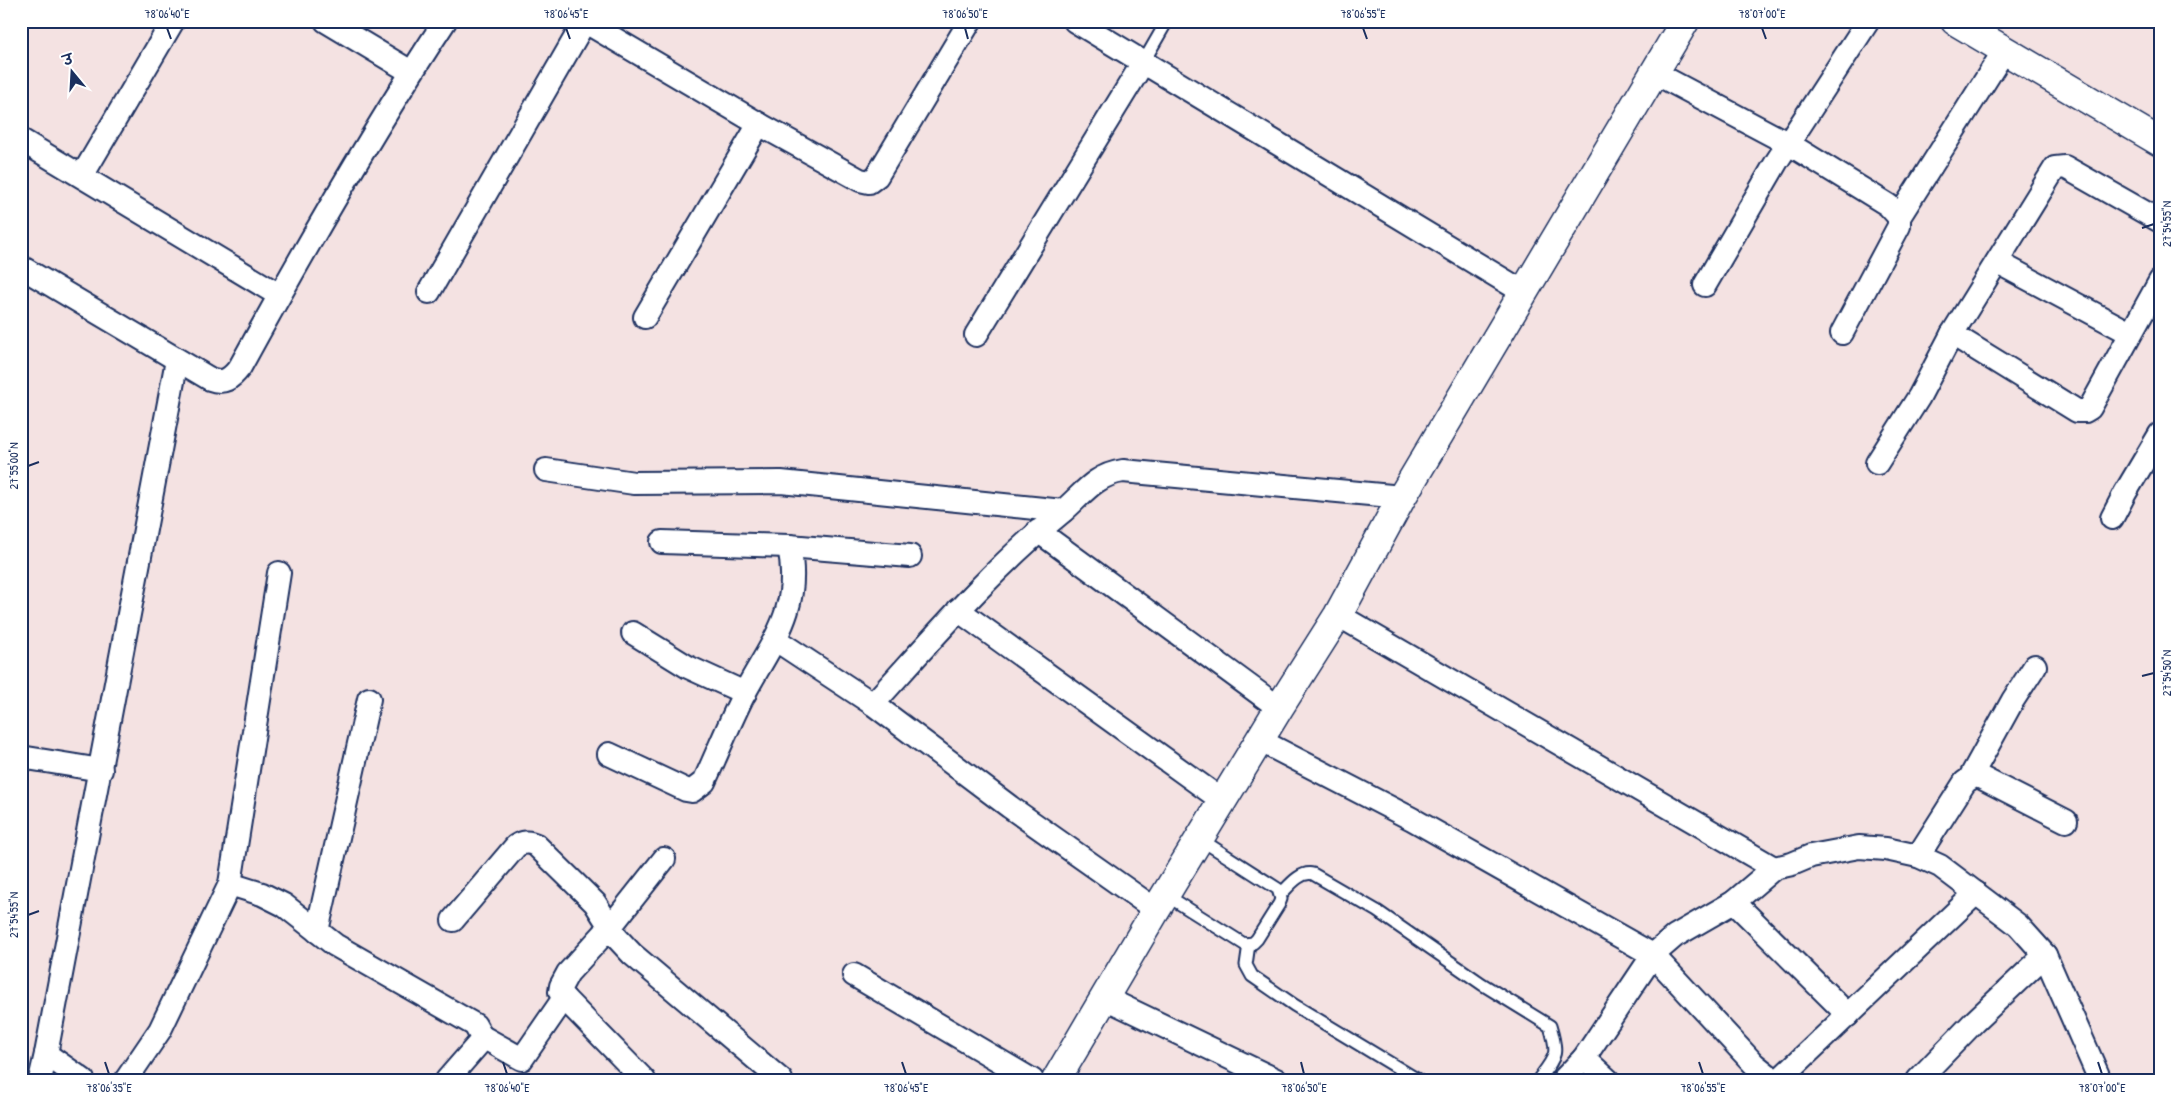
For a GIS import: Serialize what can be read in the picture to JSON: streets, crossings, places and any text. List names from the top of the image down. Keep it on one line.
{"north":"top","coordinates":["78°06'40\"E","78°06'45\"E","78°06'50\"E","78°06'55\"E","78°07'00\"E","27°54'55\"N","27°55'00\"N","27°54'50\"N","78°06'35\"E"]}
